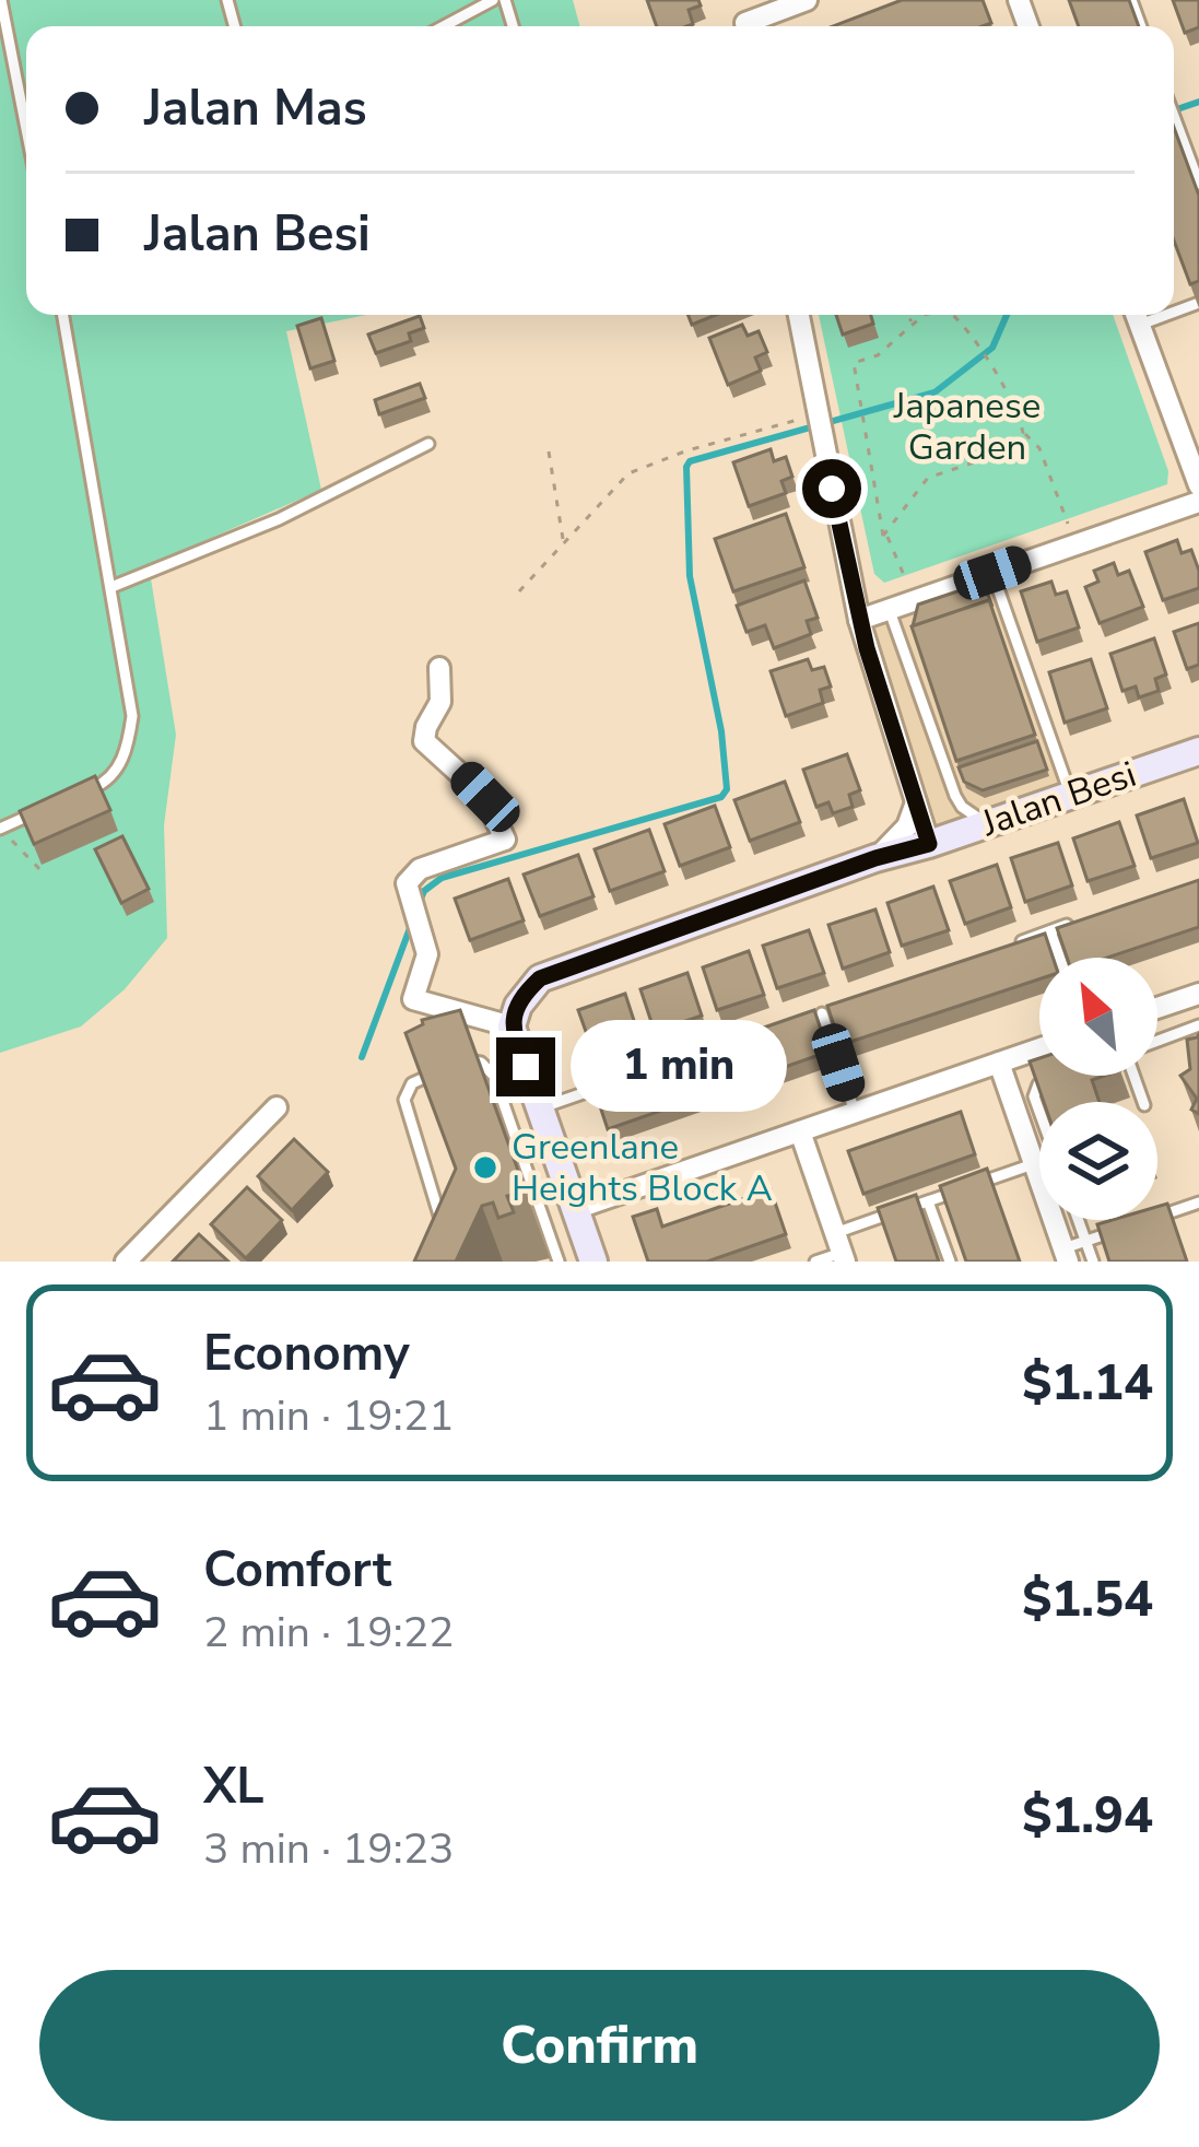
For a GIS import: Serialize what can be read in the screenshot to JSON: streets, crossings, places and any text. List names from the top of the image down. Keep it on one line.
{"streets":{"street":["Jalan Besi"]},"parks":["Japanese Garden"],"places":["Greenlane Heights Block A"],"north":"top left","page":{"banner":["Jalan Mas","Jalan Besi"],"bubble":"1 min","list":[{"name":"Economy","note":"1 min · 19:21","value":"$1.14"},{"name":"Comfort","note":"2 min · 19:22","value":"$1.54"},{"name":"XL","note":"3 min · 19:23","value":"$1.94"}],"buttons":"Confirm"}}
